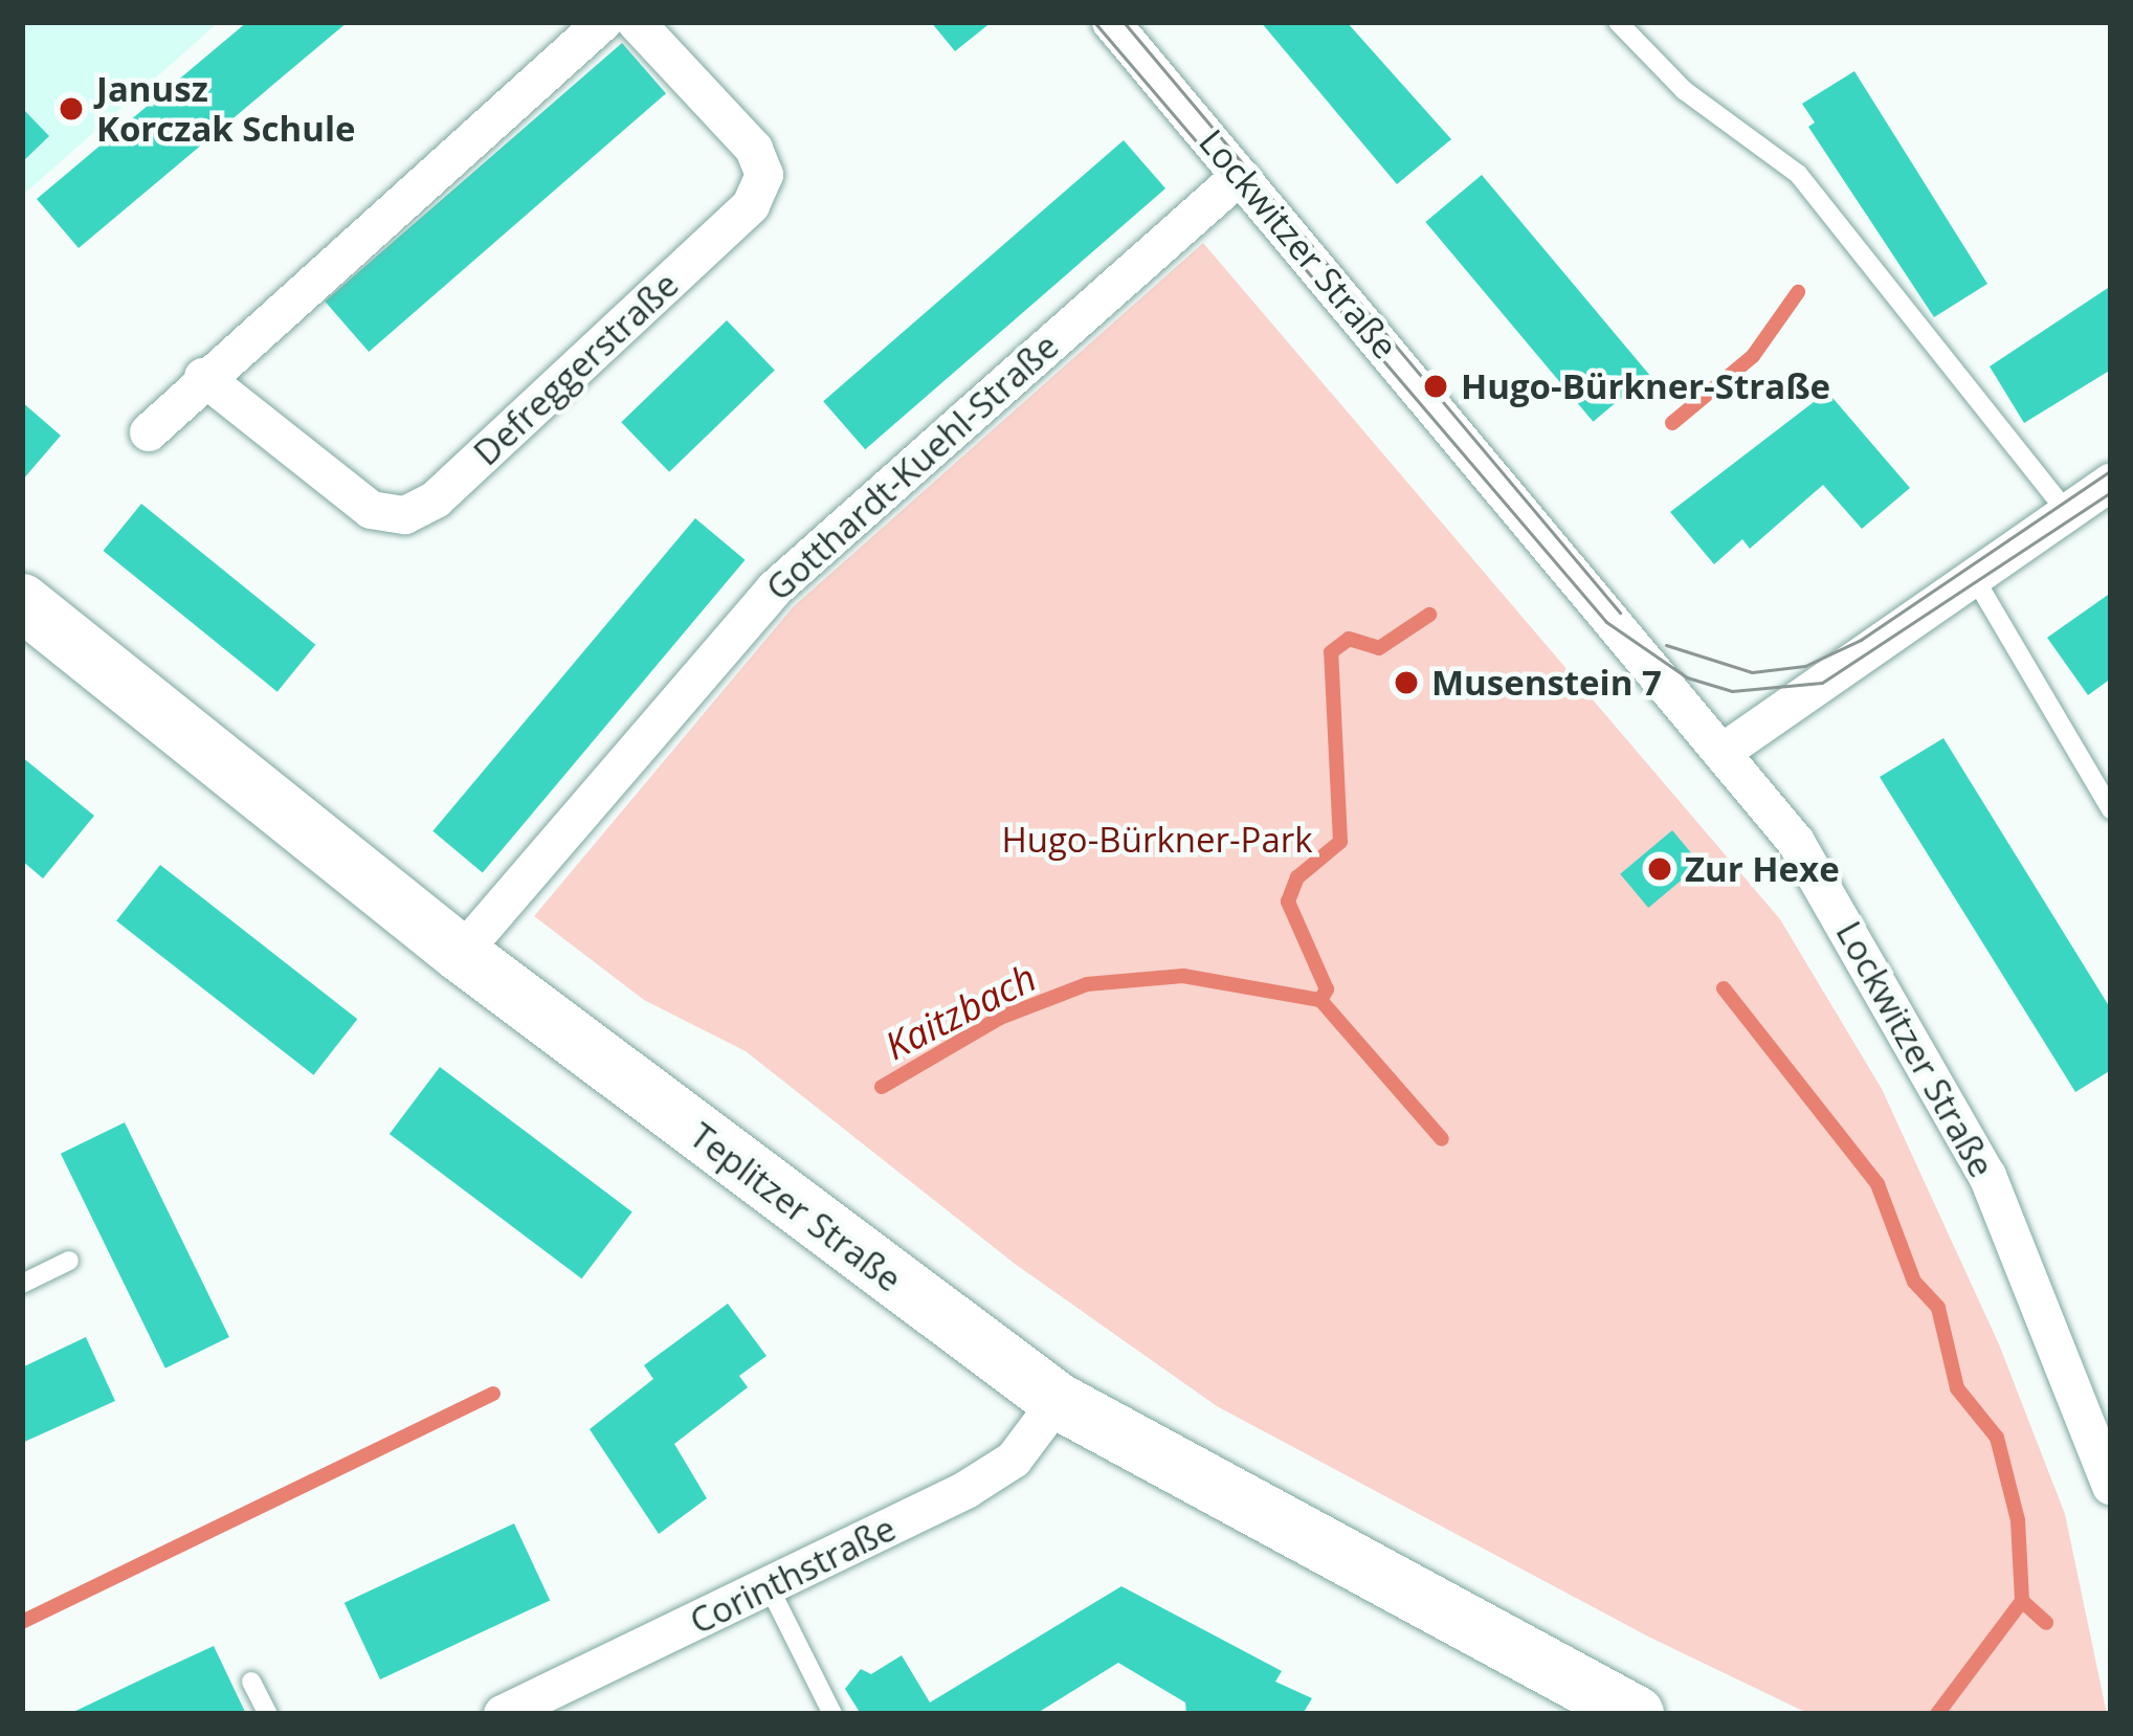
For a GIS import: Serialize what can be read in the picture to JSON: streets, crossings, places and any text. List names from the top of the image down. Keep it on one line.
{"streets":{"main road":["Teplitzer Straße"],"street":["Lockwitzer Straße","Defreggerstraße","Gotthardt-Kuehl-Straße","Corinthstraße"]},"crossings":[["Lockwitzer Straße","Gotthardt-Kuehl-Straße"],["Gotthardt-Kuehl-Straße","Teplitzer Straße"],["Teplitzer Straße","Corinthstraße"]],"water":["Kaitzbach"],"parks":["Hugo-Bürkner-Park"],"places":["Janusz Korczak Schule","Hugo-Bürkner-Straße","Musenstein 7","Zur Hexe"]}
